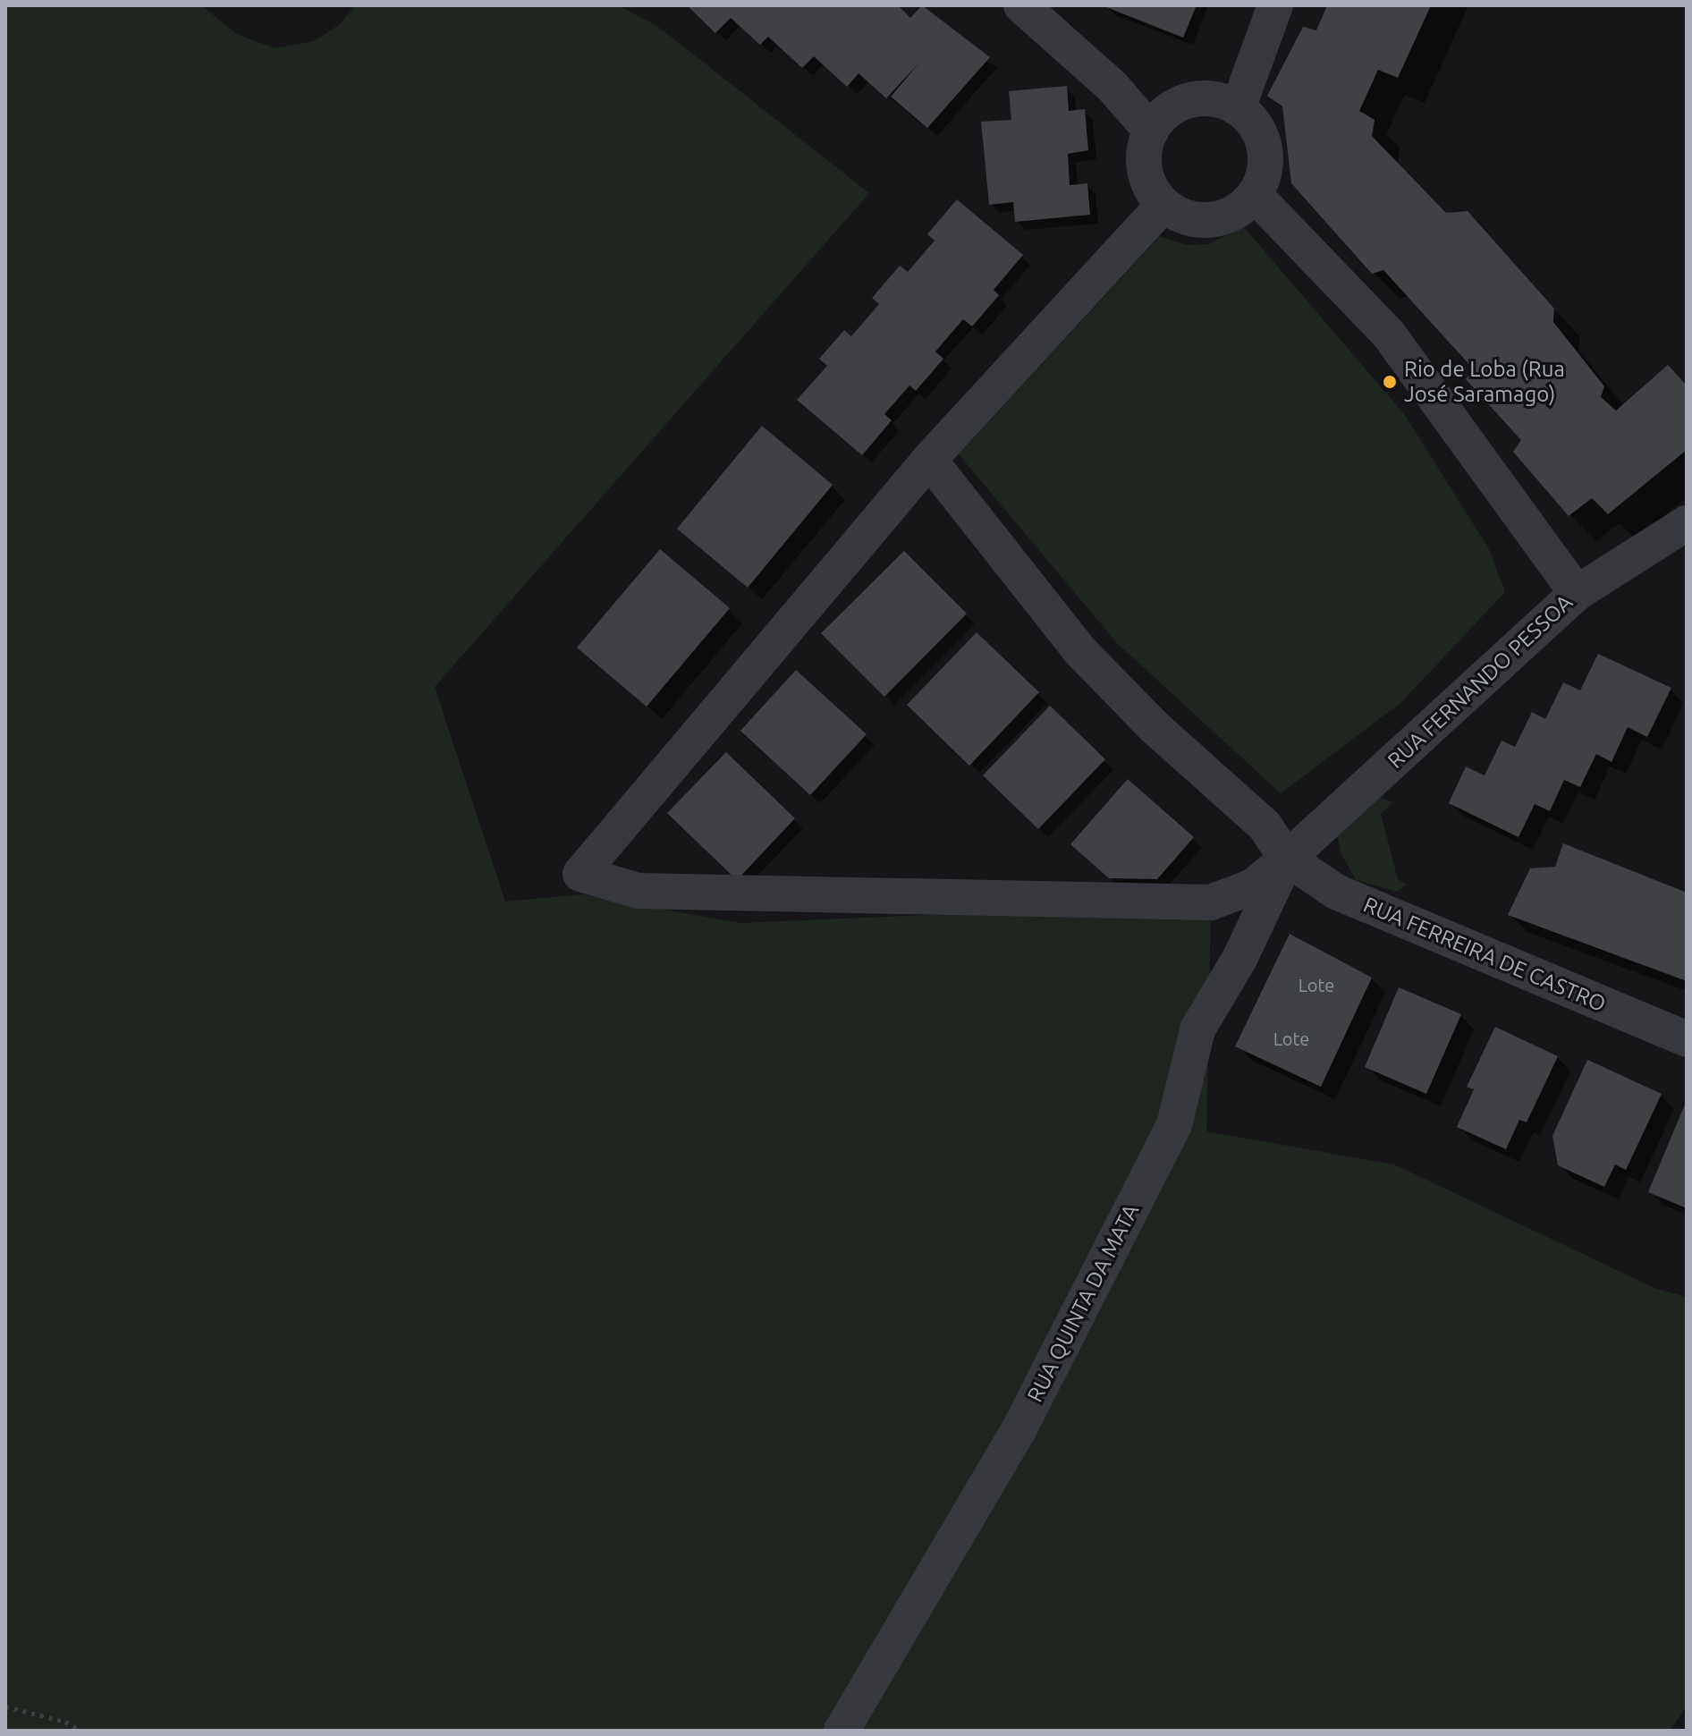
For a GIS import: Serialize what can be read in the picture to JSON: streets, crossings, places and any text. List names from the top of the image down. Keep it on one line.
{"streets":{"street":["RUA FERNANDO PESSOA","RUA FERREIRA DE CASTRO","RUA QUINTA DA MATA"]},"crossings":[["RUA FERNANDO PESSOA","RUA FERREIRA DE CASTRO"],["RUA FERNANDO PESSOA","RUA QUINTA DA MATA"],["RUA FERREIRA DE CASTRO","RUA QUINTA DA MATA"]],"places":["Rio de Loba (Rua José Saramago)"],"house_numbers":["Lote","Lote"]}
